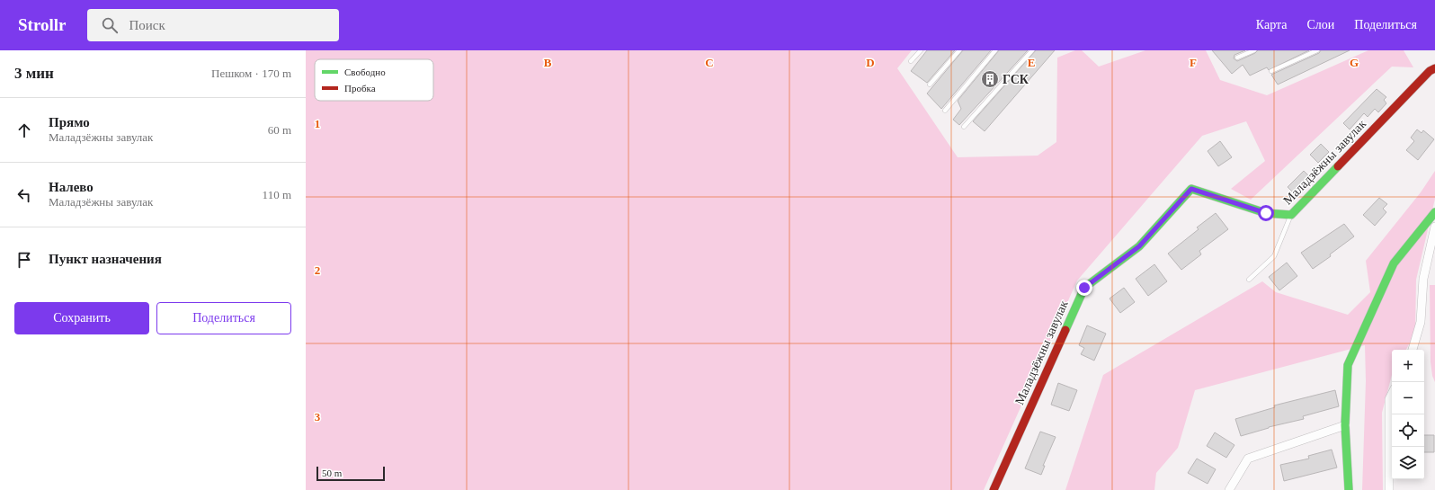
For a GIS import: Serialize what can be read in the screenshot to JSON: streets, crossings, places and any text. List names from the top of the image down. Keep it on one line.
{"streets":{"street":["Маладзёжны завулак"]},"places":{"building":["ГСК"]},"legend":["Свободно","Пробка"],"scale_bar":"50 m","page":{"header":"Strollr","search":"Поиск","nav":["Карта","Слои","Поделиться"],"heading":["3 мин","Пешком · 170 m"],"list":[["Прямо","Маладзёжны завулак","60 m"],["Налево","Маладзёжны завулак","110 m"],"Пункт назначения"],"buttons":["Сохранить","Поделиться"],"map_buttons":["+","−"],"scale":"50 m"},"grid":{"columns":["B","C","D","E","F","G"],"rows":["1","2","3"]}}
